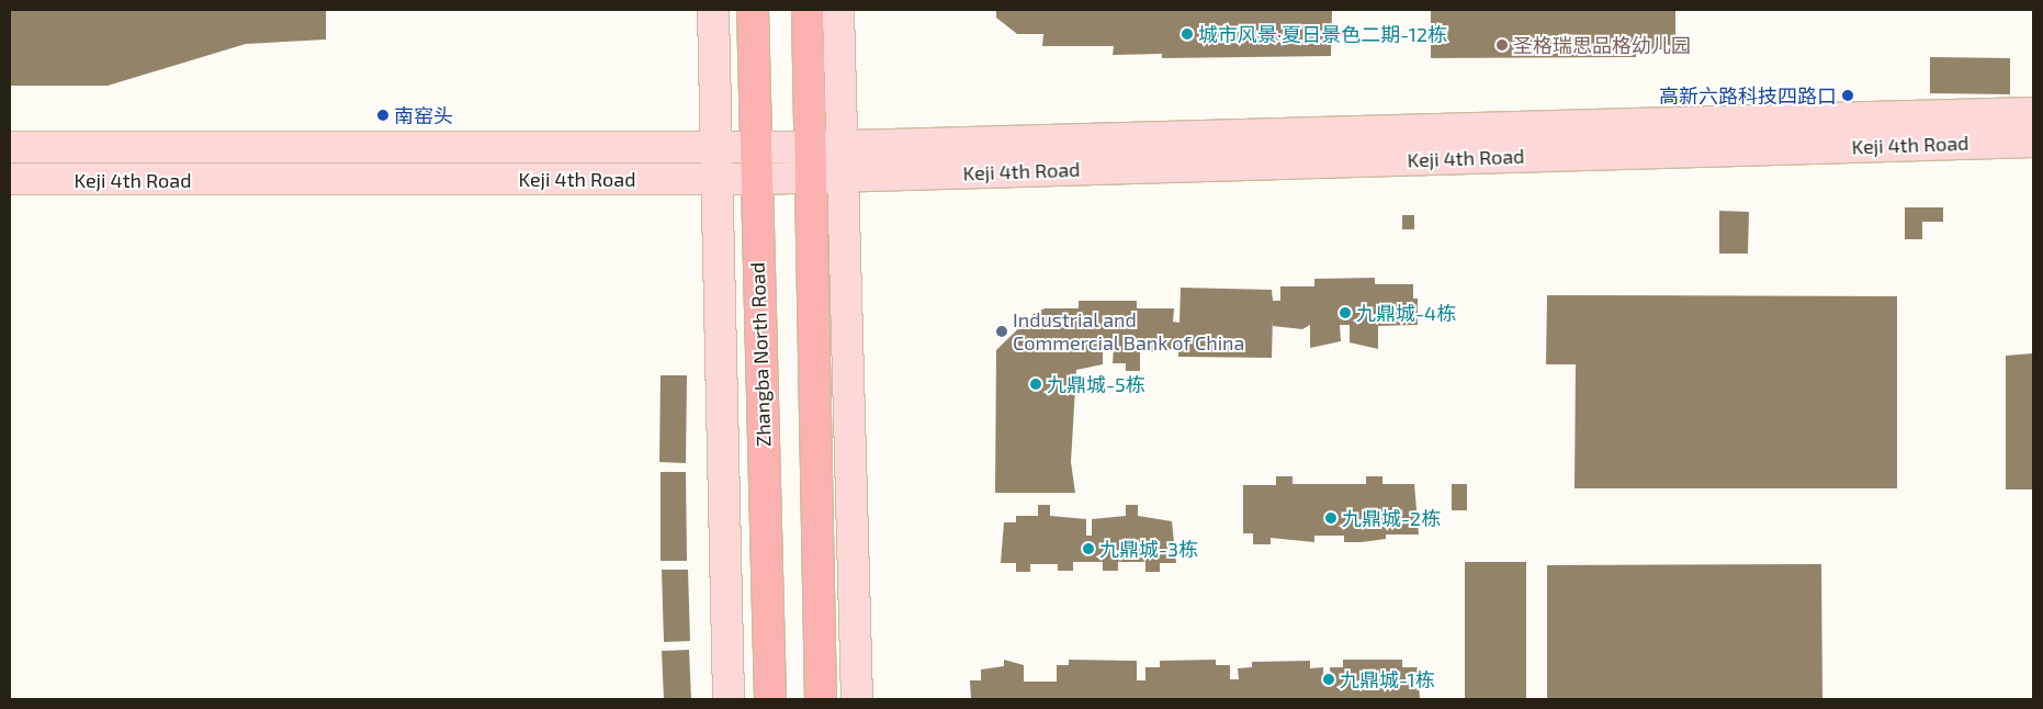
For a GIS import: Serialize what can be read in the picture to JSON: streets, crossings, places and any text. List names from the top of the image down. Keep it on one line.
{"streets":{"main road":["Zhangba North Road"],"street":["Keji 4th Road"]},"crossings":[["Keji 4th Road","Zhangba North Road"]],"places":["城市风景·夏日景色二期-12栋","圣格瑞思品格幼儿园","高新六路科技四路口","南窑头","九鼎城-4栋","Industrial and Commercial Bank of China","九鼎城-5栋","九鼎城-2栋","九鼎城-3栋","九鼎城-1栋"]}
